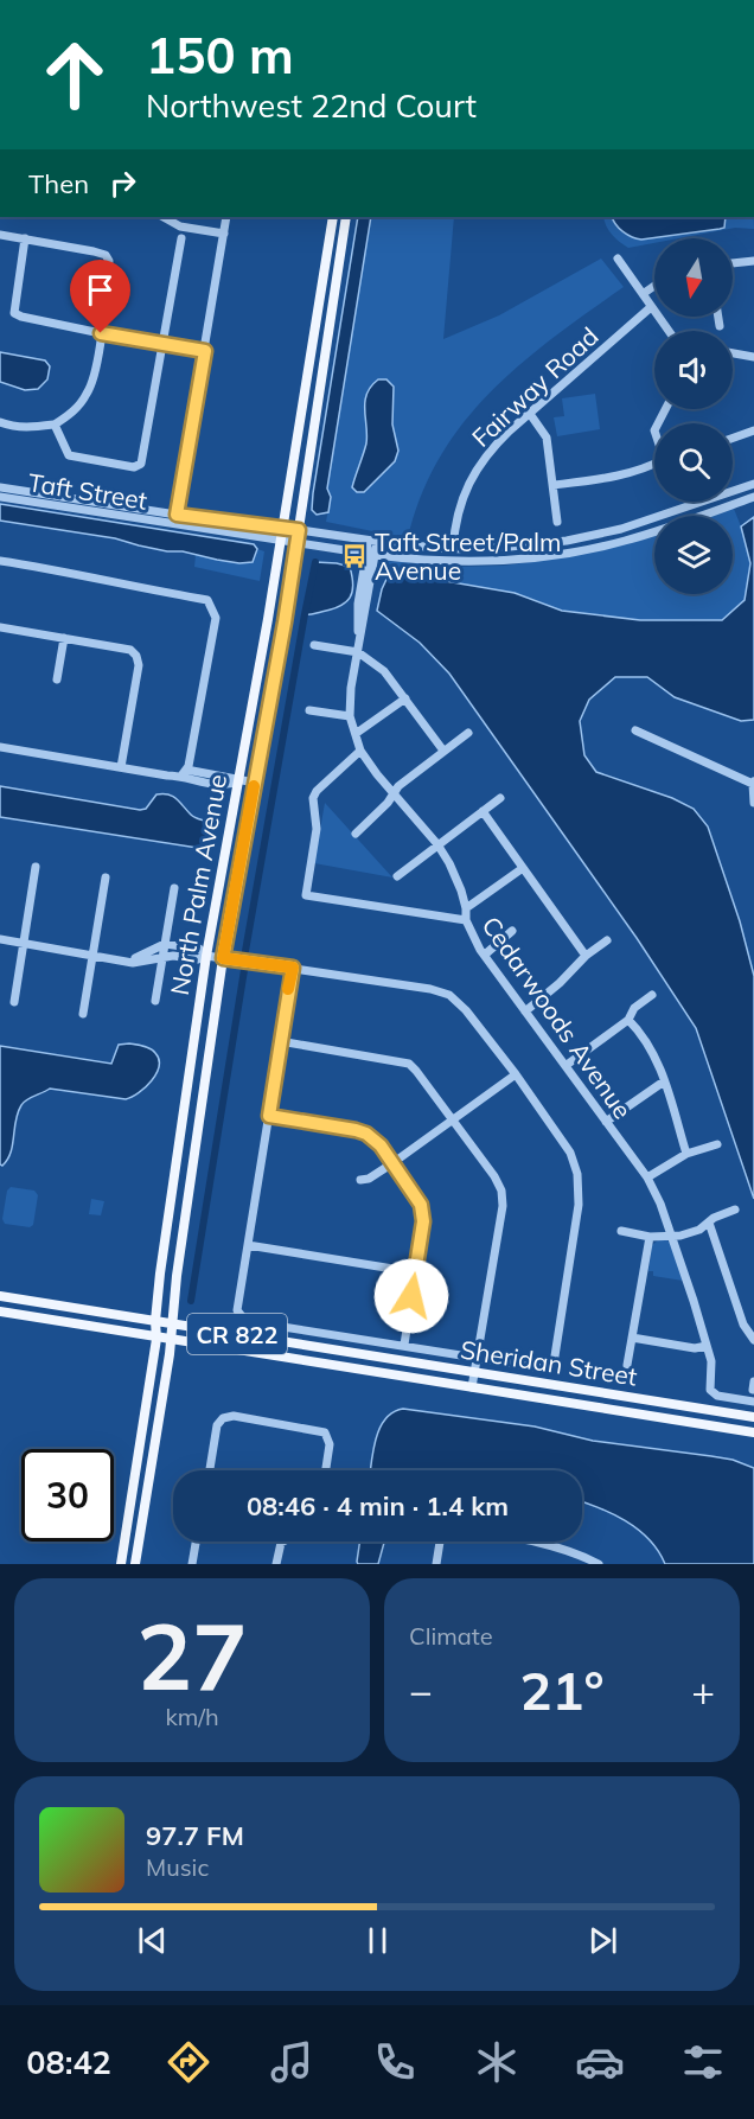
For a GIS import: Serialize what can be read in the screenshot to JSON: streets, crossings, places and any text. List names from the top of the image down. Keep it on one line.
{"streets":{"main road":["North Palm Avenue","CR 822","Sheridan Street"],"street":["Fairway Road","Taft Street","Cedarwoods Avenue"]},"crossings":[["Fairway Road","Taft Street"],["Taft Street","North Palm Avenue"],["Taft Street","Cedarwoods Avenue"],["North Palm Avenue","Sheridan Street"]],"places":{"bus stop":["Taft Street/Palm Avenue"]},"north":"bottom","page":{"turn":["150 m","Northwest 22nd Court"],"then":"Then","limit":"30","trip":"08:46 · 4 min · 1.4 km","tile":[["27","km/h"],"Climate"],"heat":["−","21°","+"],"song":["97.7 FM","Music"],"tabs":"08:42"}}
